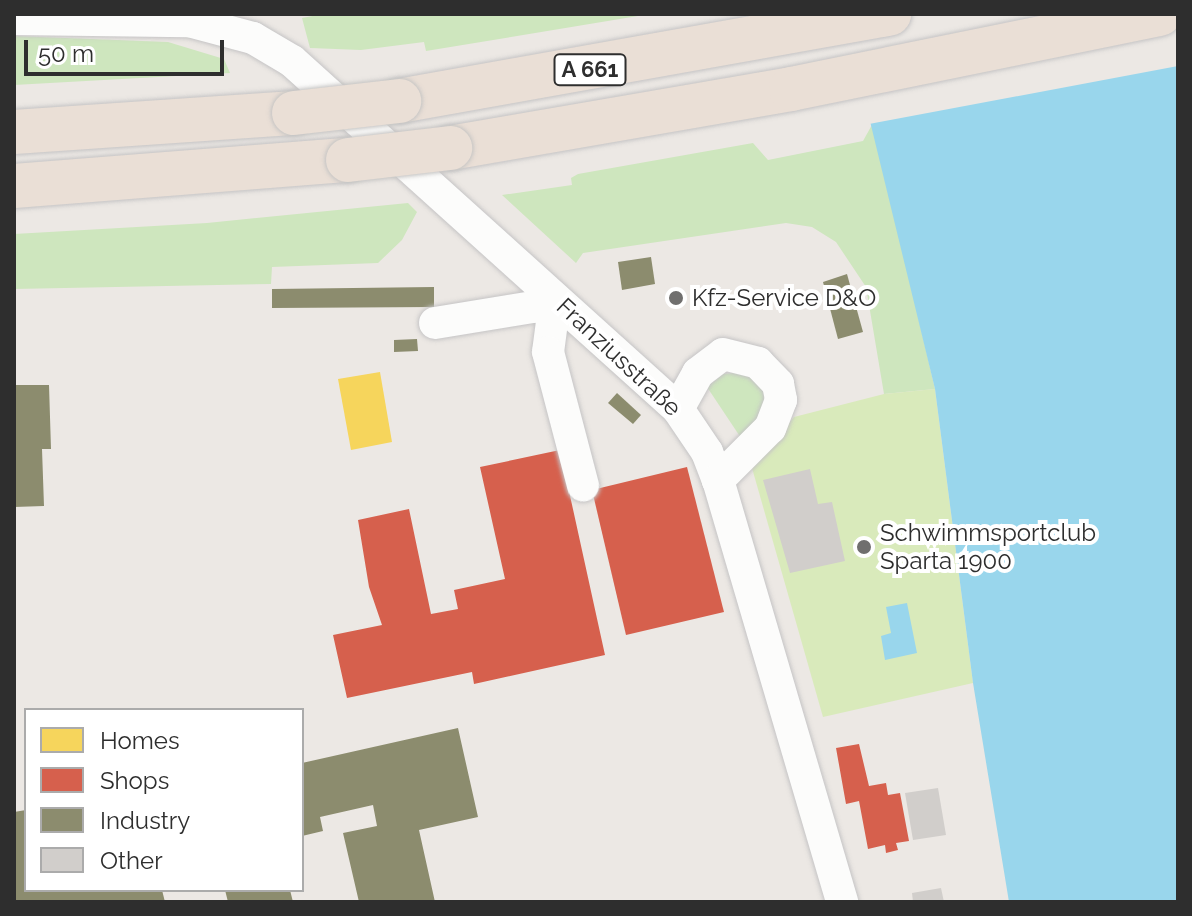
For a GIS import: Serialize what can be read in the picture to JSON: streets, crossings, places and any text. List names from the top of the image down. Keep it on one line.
{"streets":{"highway":["A 661"],"street":["Franziusstraße"]},"places":["Kfz-Service D&O","Schwimmsportclub Sparta 1900"],"legend":["Homes","Shops","Industry","Other"],"scale_bar":"50 m"}
